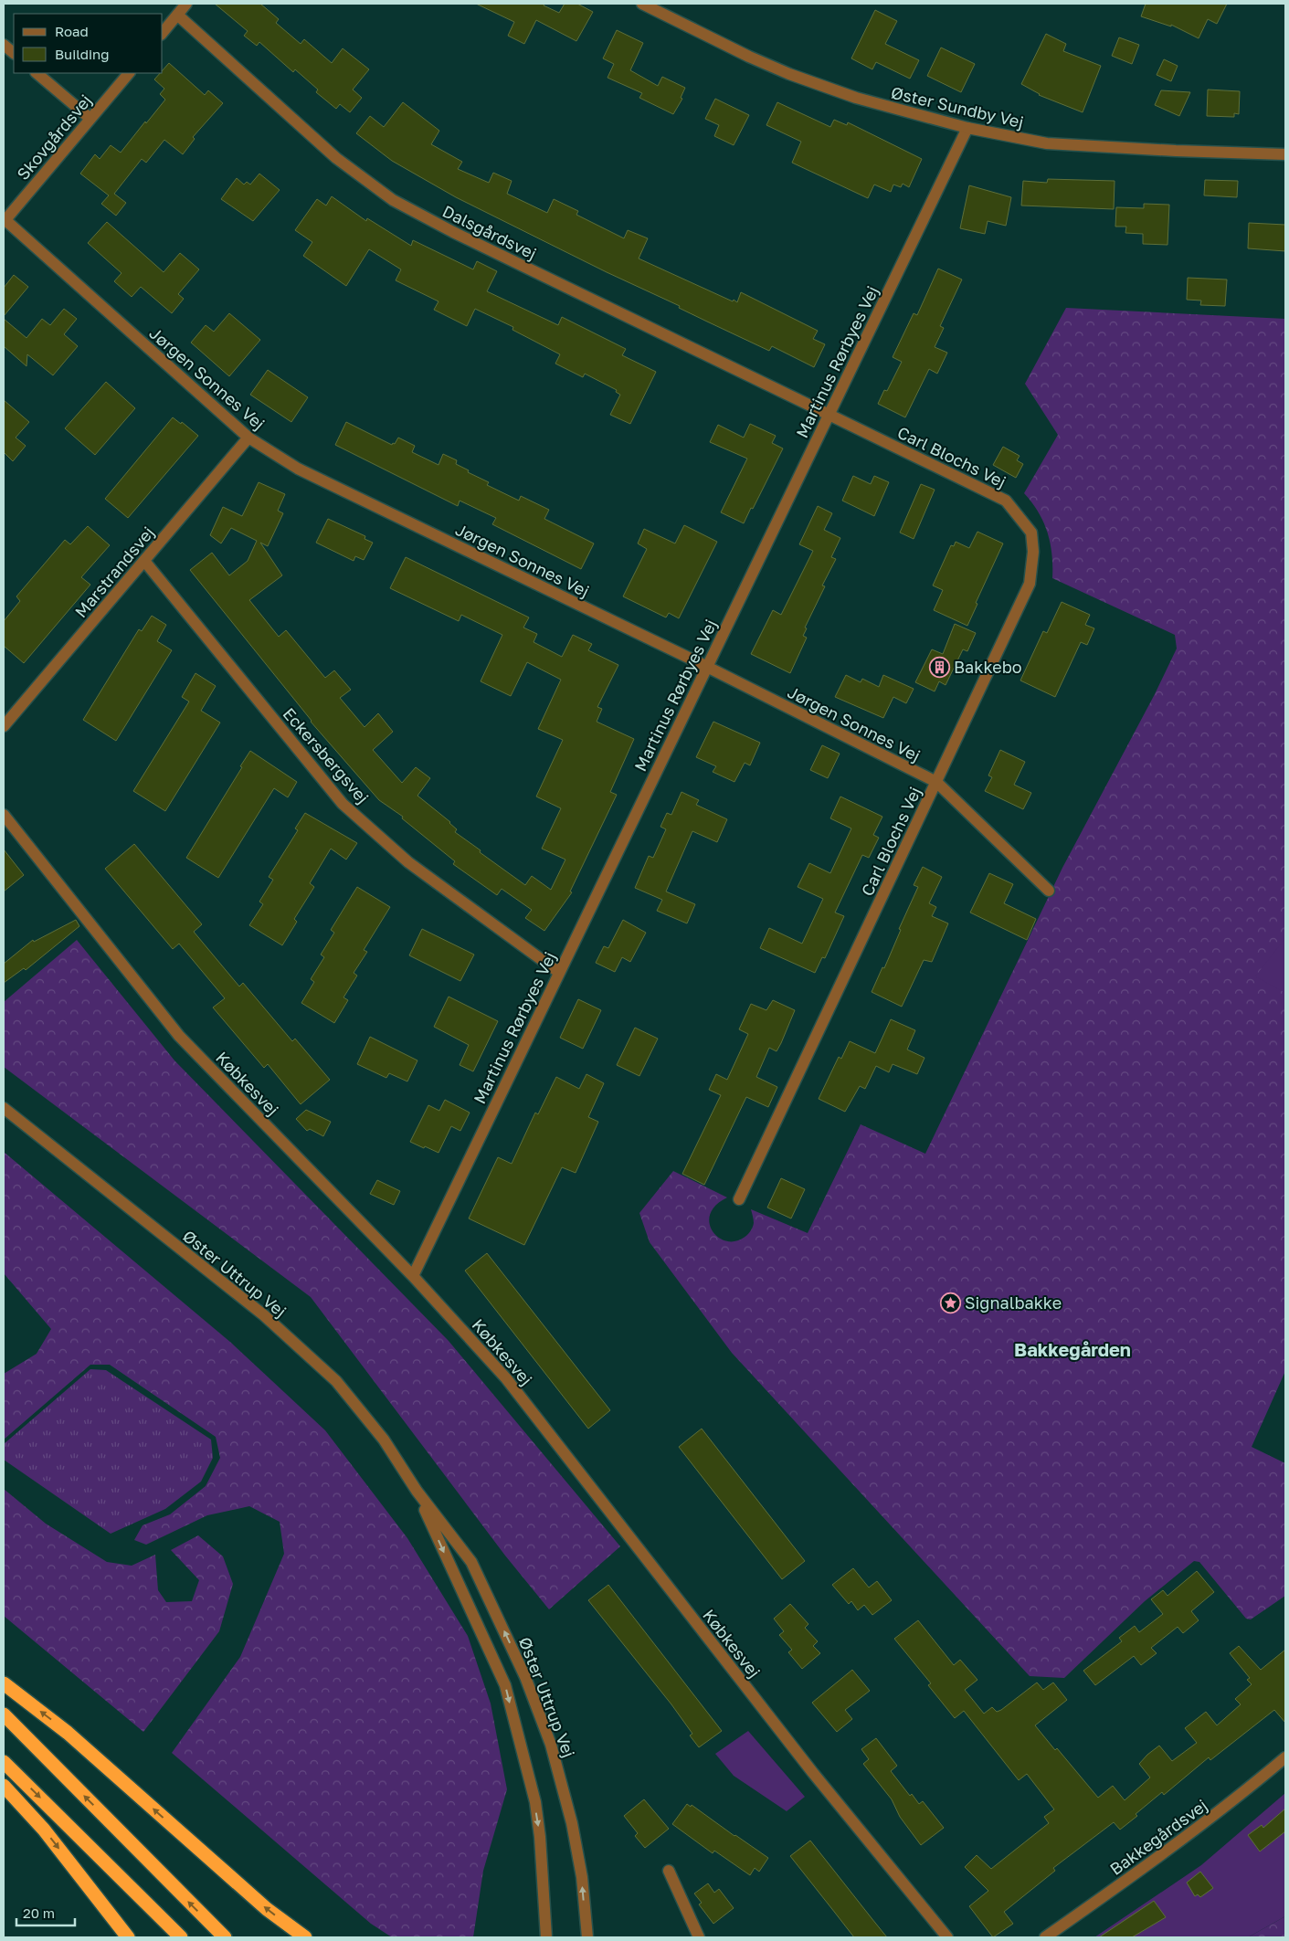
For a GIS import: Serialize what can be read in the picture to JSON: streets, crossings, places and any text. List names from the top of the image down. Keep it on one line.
{"streets":{"street":["Øster Sundby Vej","Skovgårdsvej","Dalsgårdsvej","Martinus Rørbyes Vej","Jørgen Sonnes Vej","Carl Blochs Vej","Marstrandsvej","Eckersbergsvej","Købkesvej","Øster Uttrup Vej","Bakkegårdsvej"]},"crossings":[["Øster Sundby Vej","Martinus Rørbyes Vej"],["Skovgårdsvej","Jørgen Sonnes Vej"],["Dalsgårdsvej","Martinus Rørbyes Vej"],["Dalsgårdsvej","Carl Blochs Vej"],["Martinus Rørbyes Vej","Jørgen Sonnes Vej"],["Martinus Rørbyes Vej","Carl Blochs Vej"],["Martinus Rørbyes Vej","Eckersbergsvej"],["Martinus Rørbyes Vej","Købkesvej"],["Jørgen Sonnes Vej","Carl Blochs Vej"],["Jørgen Sonnes Vej","Marstrandsvej"],["Marstrandsvej","Eckersbergsvej"]],"districts":["Bakkegården"],"places":{"building":["Bakkebo"],"place":["Signalbakke"]},"legend":["Road","Building"],"scale_bar":"20 m"}
